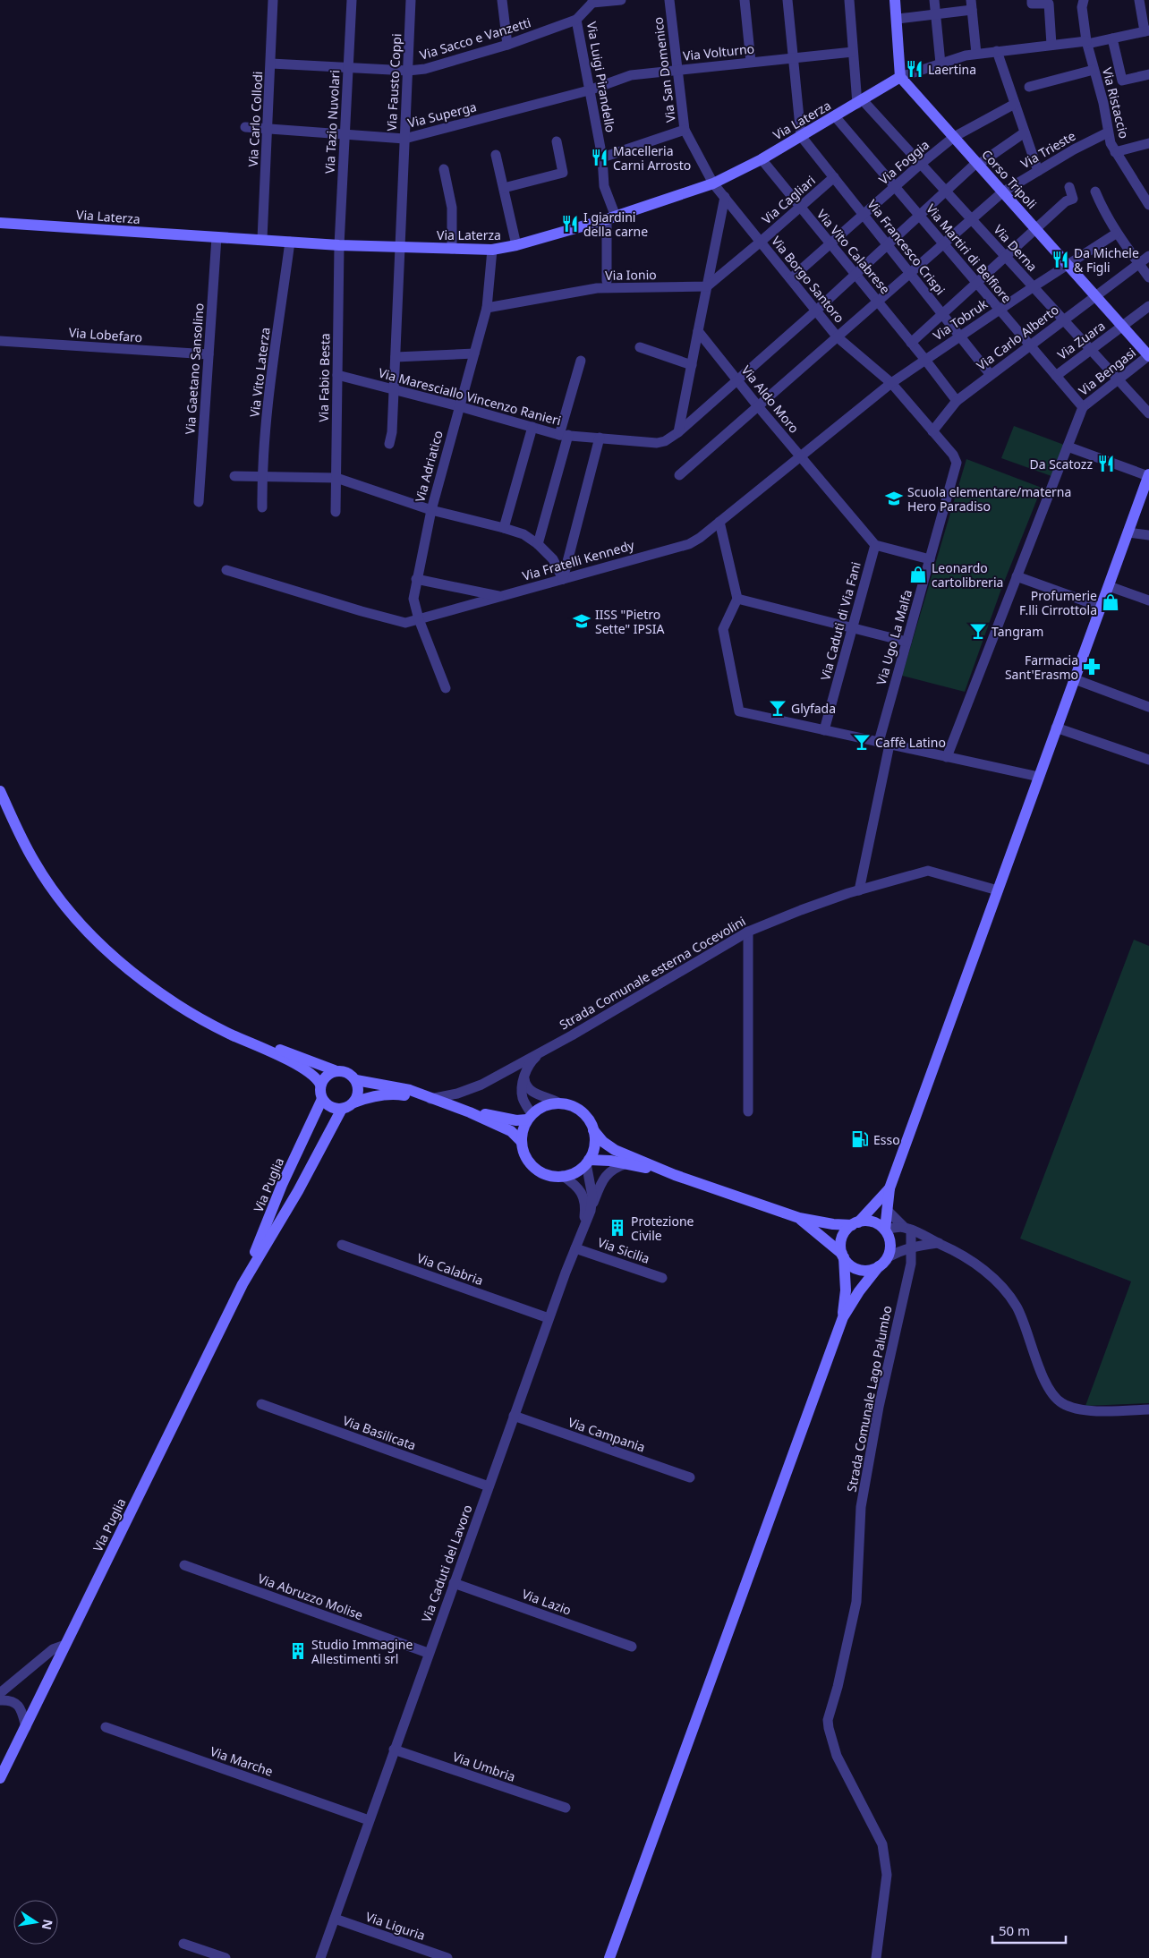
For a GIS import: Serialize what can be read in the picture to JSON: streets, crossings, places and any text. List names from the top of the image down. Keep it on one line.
{"streets":{"main road":["Via Laterza","Corso Tripoli","Via Puglia"],"street":["Via Sacco e Vanzetti","Via Volturno","Via San Domenico","Via Luigi Pirandello","Via Fausto Coppi","Via Ristaccio","Via Superga","Via Carlo Collodi","Via Tazio Nuvolari","Via Trieste","Via Foggia","Via Cagliari","Via Francesco Crispi","Via Derna","Via Vito Calabrese","Via Martiri di Belfiore","Via Ionio","Via Borgo Santoro","Via Tobruk","Via Lobefaro","Via Carlo Alberto","Via Zuara","Via Gaetano Sansolino","Via Bengasi","Via Vito Laterza","Via Fabio Besta","Via Maresciallo Vincenzo Ranieri","Via Aldo Moro","Via Adriatico","Via Fratelli Kennedy","Via Caduti di Via Fani","Via Ugo La Malfa","Strada Comunale esterna Cocevolini","Via Sicilia","Via Calabria","Strada Comunale Lago Palumbo","Via Basilicata","Via Campania","Via Caduti del Lavoro","Via Abruzzo Molise","Via Lazio","Via Marche","Via Umbria","Via Liguria"]},"crossings":[["Via Sacco e Vanzetti","Via Luigi Pirandello"],["Via Sacco e Vanzetti","Via Fausto Coppi"],["Via Sacco e Vanzetti","Via Carlo Collodi"],["Via Sacco e Vanzetti","Via Tazio Nuvolari"],["Via Volturno","Via San Domenico"],["Via Volturno","Via Luigi Pirandello"],["Via Volturno","Via Superga"],["Via San Domenico","Via Laterza"],["Via San Domenico","Via Borgo Santoro"],["Via Luigi Pirandello","Via Superga"],["Via Luigi Pirandello","Via Laterza"],["Via Fausto Coppi","Via Superga"],["Via Fausto Coppi","Via Laterza"],["Via Fausto Coppi","Via Maresciallo Vincenzo Ranieri"],["Via Ristaccio","Via Trieste"],["Via Superga","Via Carlo Collodi"],["Via Superga","Via Tazio Nuvolari"],["Via Carlo Collodi","Via Laterza"],["Via Laterza","Via Tazio Nuvolari"],["Via Laterza","Corso Tripoli"],["Via Laterza","Via Francesco Crispi"],["Via Laterza","Via Derna"],["Via Laterza","Via Vito Calabrese"],["Via Laterza","Via Martiri di Belfiore"],["Via Laterza","Via Borgo Santoro"],["Via Laterza","Via Gaetano Sansolino"],["Via Laterza","Via Vito Laterza"],["Via Laterza","Via Fabio Besta"],["Via Laterza","Via Adriatico"],["Via Tazio Nuvolari","Via Fabio Besta"],["Via Trieste","Corso Tripoli"],["Via Trieste","Via Francesco Crispi"],["Via Trieste","Via Derna"],["Via Trieste","Via Vito Calabrese"],["Via Trieste","Via Martiri di Belfiore"],["Via Trieste","Via Borgo Santoro"],["Via Trieste","Via Aldo Moro"],["Via Foggia","Corso Tripoli"],["Via Foggia","Via Francesco Crispi"],["Via Foggia","Via Derna"],["Via Foggia","Via Vito Calabrese"],["Via Foggia","Via Martiri di Belfiore"],["Via Foggia","Via Borgo Santoro"],["Corso Tripoli","Via Tobruk"],["Corso Tripoli","Via Carlo Alberto"],["Corso Tripoli","Via Zuara"],["Corso Tripoli","Via Bengasi"],["Corso Tripoli","Via Maresciallo Vincenzo Ranieri"],["Via Cagliari","Via Francesco Crispi"],["Via Cagliari","Via Vito Calabrese"],["Via Cagliari","Via Borgo Santoro"],["Via Francesco Crispi","Via Tobruk"],["Via Francesco Crispi","Via Carlo Alberto"],["Via Francesco Crispi","Via Maresciallo Vincenzo Ranieri"],["Via Derna","Via Tobruk"],["Via Derna","Via Carlo Alberto"],["Via Derna","Via Zuara"],["Via Derna","Via Bengasi"],["Via Derna","Via Maresciallo Vincenzo Ranieri"],["Via Vito Calabrese","Via Tobruk"],["Via Vito Calabrese","Via Carlo Alberto"],["Via Vito Calabrese","Via Maresciallo Vincenzo Ranieri"],["Via Martiri di Belfiore","Via Tobruk"],["Via Martiri di Belfiore","Via Carlo Alberto"],["Via Martiri di Belfiore","Via Zuara"],["Via Martiri di Belfiore","Via Bengasi"],["Via Martiri di Belfiore","Via Maresciallo Vincenzo Ranieri"],["Via Ionio","Via Adriatico"],["Via Borgo Santoro","Via Tobruk"],["Via Borgo Santoro","Via Carlo Alberto"],["Via Borgo Santoro","Via Maresciallo Vincenzo Ranieri"],["Via Borgo Santoro","Via Fratelli Kennedy"],["Via Borgo Santoro","Via Ugo La Malfa"],["Via Tobruk","Via Fratelli Kennedy"],["Via Lobefaro","Via Gaetano Sansolino"],["Via Fabio Besta","Via Maresciallo Vincenzo Ranieri"],["Via Maresciallo Vincenzo Ranieri","Via Aldo Moro"],["Via Maresciallo Vincenzo Ranieri","Via Adriatico"],["Via Aldo Moro","Via Fratelli Kennedy"],["Via Aldo Moro","Via Caduti di Via Fani"],["Via Adriatico","Via Fratelli Kennedy"],["Via Sicilia","Via Caduti del Lavoro"],["Via Calabria","Via Caduti del Lavoro"],["Via Basilicata","Via Caduti del Lavoro"],["Via Campania","Via Caduti del Lavoro"],["Via Caduti del Lavoro","Via Abruzzo Molise"],["Via Caduti del Lavoro","Via Lazio"],["Via Caduti del Lavoro","Via Marche"],["Via Caduti del Lavoro","Via Umbria"],["Via Caduti del Lavoro","Via Liguria"]],"places":{"restaurant":["Laertina","Macelleria Carni Arrosto","I giardini della carne","Da Michele & Figli","Da Scatozz"],"school or university":["Scuola elementare/materna Hero Paradiso","IISS \"Pietro Sette\" IPSIA"],"shop":["Leonardo cartolibreria","Profumerie F.lli Cirrottola"],"bar":["Tangram","Glyfada","Caffè Latino"],"pharmacy":["Farmacia Sant'Erasmo"],"fuel station":["Esso"],"building":["Protezione Civile","Studio Immagine Allestimenti srl"]},"scale_bar":"50 m","north":"right"}
